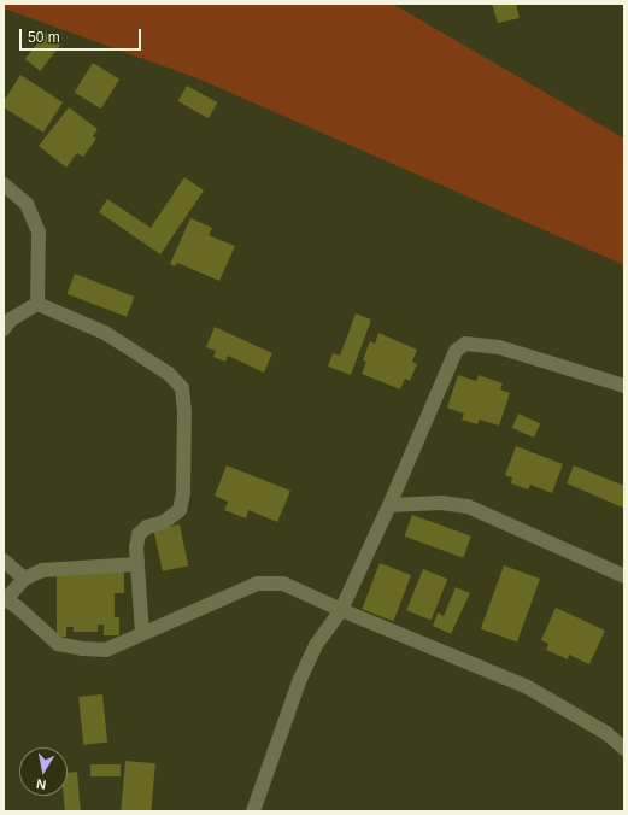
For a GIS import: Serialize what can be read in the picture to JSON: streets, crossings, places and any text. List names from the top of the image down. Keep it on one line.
{"scale_bar":"50 m","north":"bottom"}
